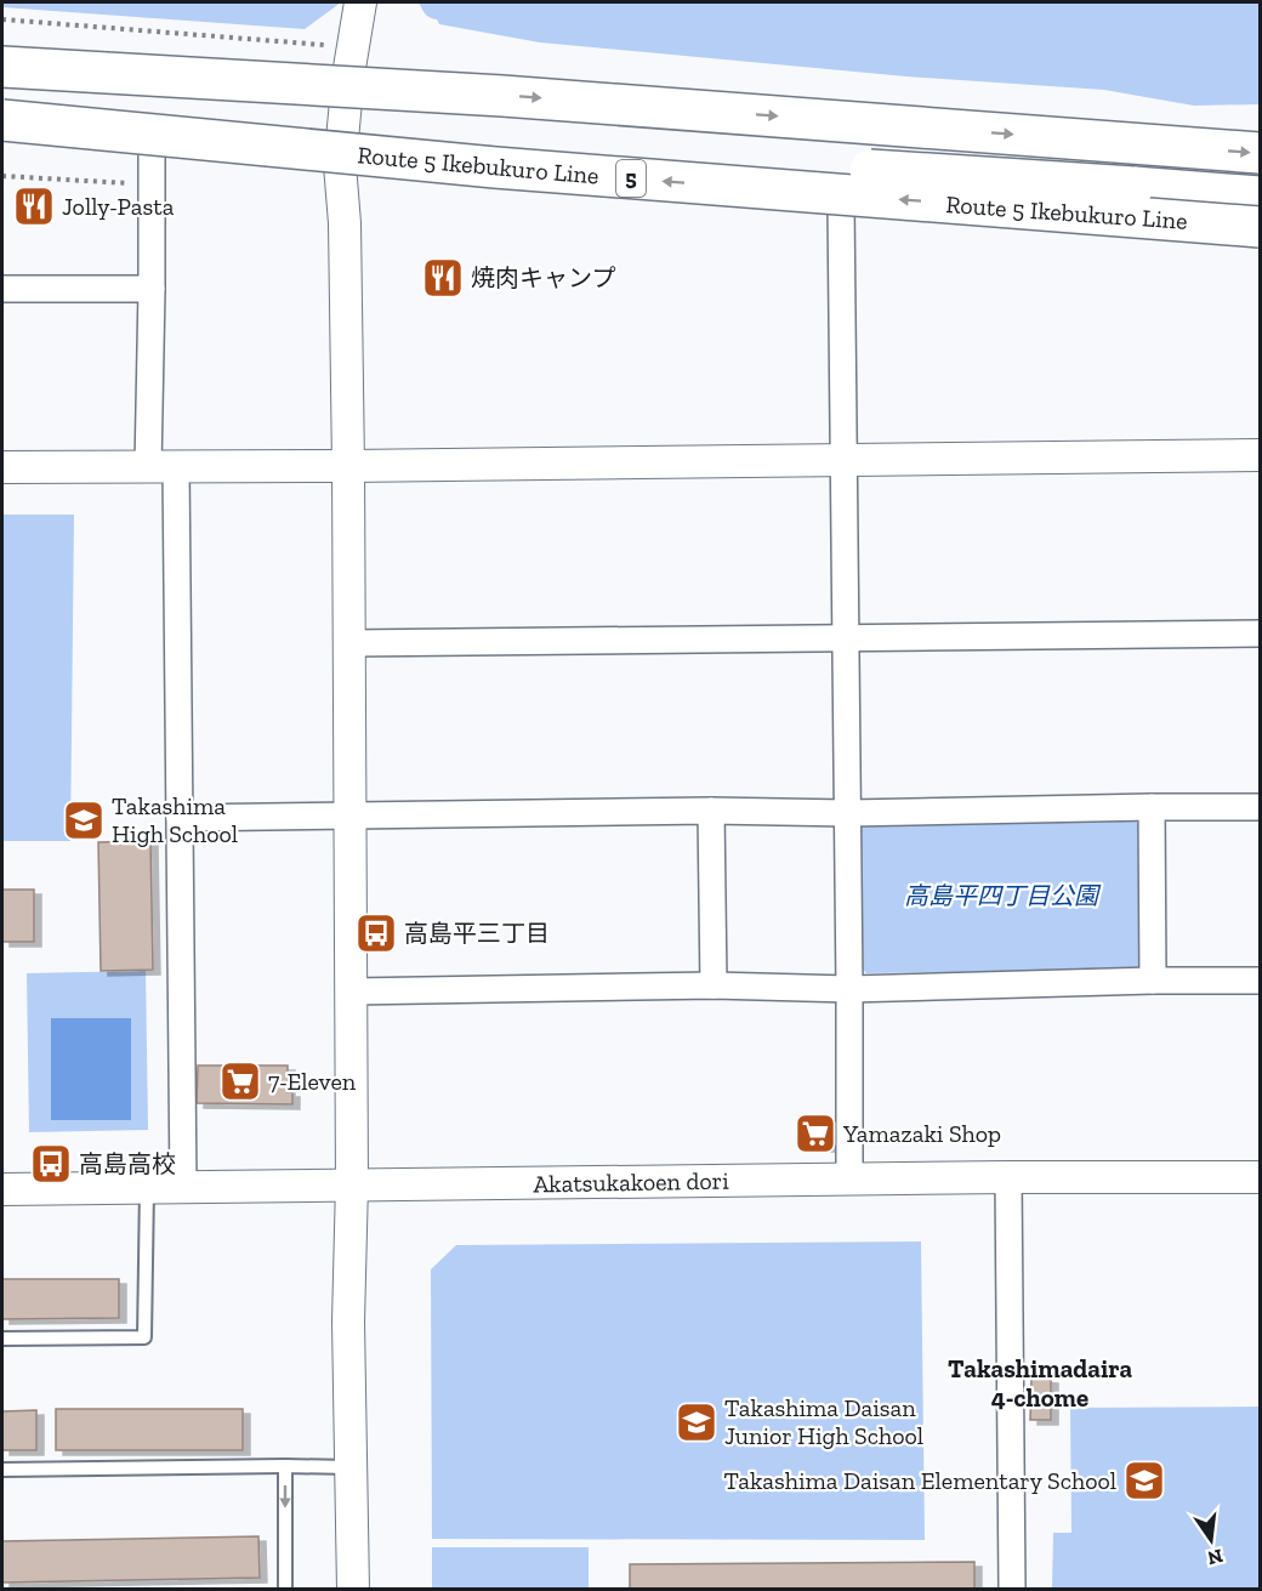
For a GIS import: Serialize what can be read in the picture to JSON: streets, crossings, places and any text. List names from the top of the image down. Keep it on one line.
{"streets":{"highway":["Route 5 Ikebukuro Line","5"],"street":["Akatsukakoen dori"]},"districts":["Takashimadaira 4-chome"],"parks":["高島平四丁目公園"],"places":{"restaurant":["Jolly-Pasta","焼肉キャンプ"],"school or university":["Takashima High School","Takashima Daisan Junior High School","Takashima Daisan Elementary School"],"bus stop":["高島平三丁目","高島高校"],"supermarket":["7-Eleven","Yamazaki Shop"]},"north":"bottom"}
